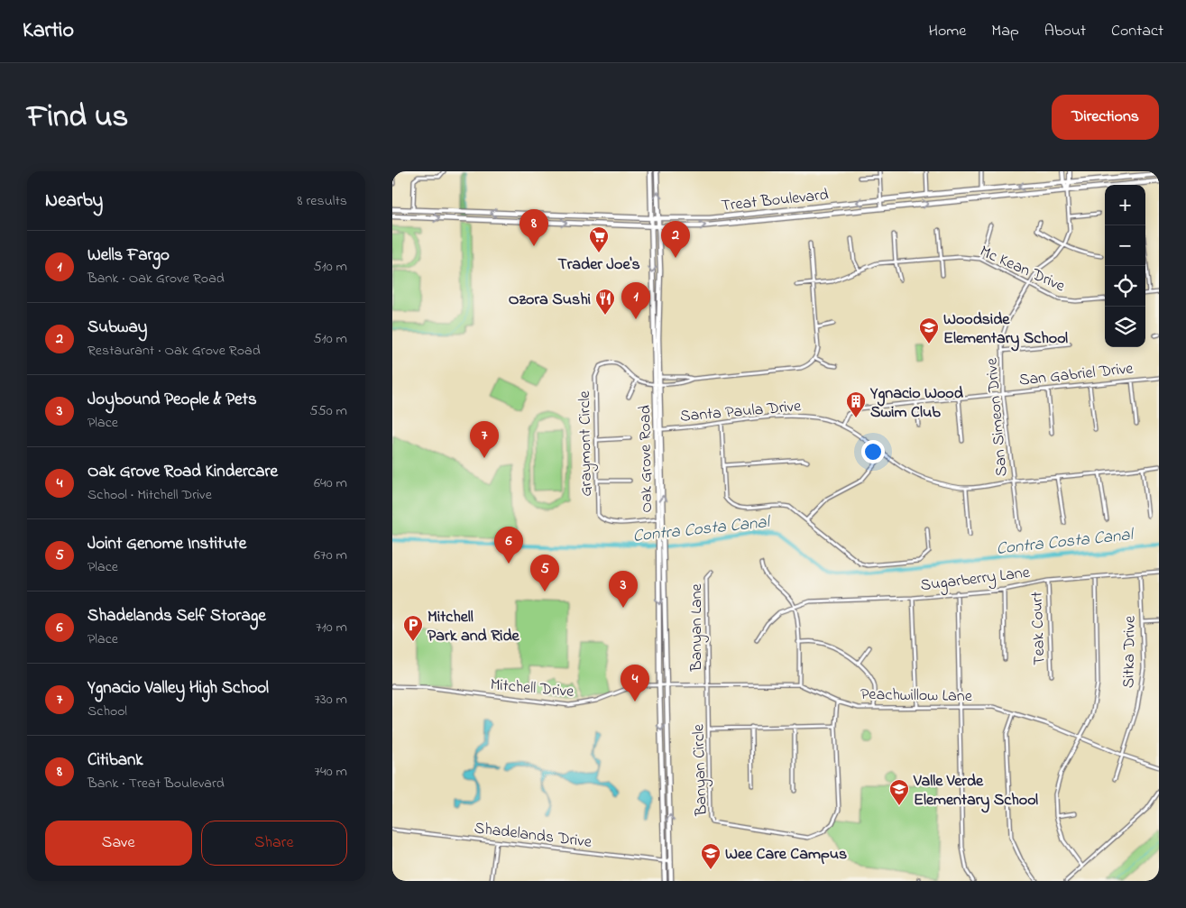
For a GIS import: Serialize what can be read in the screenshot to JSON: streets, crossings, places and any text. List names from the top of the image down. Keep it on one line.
{"streets":{"main road":["Treat Boulevard","Oak Grove Road"],"street":["Mc Kean Drive","San Gabriel Drive","Santa Paula Drive","San Simeon Drive","Graymont Circle","Sugarberry Lane","Banyan Lane","Teak Court","Sitka Drive","Mitchell Drive","Peachwillow Lane","Banyan Circle","Shadelands Drive"]},"crossings":[["Treat Boulevard","San Simeon Drive"],["Treat Boulevard","Oak Grove Road"],["Mc Kean Drive","San Simeon Drive"],["San Gabriel Drive","Santa Paula Drive"],["San Gabriel Drive","San Simeon Drive"],["Santa Paula Drive","San Simeon Drive"],["Santa Paula Drive","Oak Grove Road"],["Graymont Circle","Oak Grove Road"],["Oak Grove Road","Mitchell Drive"],["Oak Grove Road","Peachwillow Lane"],["Oak Grove Road","Shadelands Drive"],["Sugarberry Lane","Teak Court"],["Sugarberry Lane","Sitka Drive"],["Banyan Lane","Peachwillow Lane"],["Banyan Lane","Banyan Circle"],["Sitka Drive","Peachwillow Lane"],["Mitchell Drive","Peachwillow Lane"],["Peachwillow Lane","Banyan Circle"]],"water":["Contra Costa Canal"],"places":{"supermarket":["Trader Joe's"],"restaurant":["Ozora Sushi"],"school or university":["Woodside Elementary School","Valle Verde Elementary School","Wee Care Campus"],"building":["Ygnacio Wood Swim Club"],"parking":["Mitchell Park and Ride"]},"page":{"header":"Kartio","nav":["Home","Map","About","Contact"],"title":"Find us","buttons":["Directions",["Save","Share"]],"heading":["Nearby","8 results"],"map_buttons":["+","−"],"pins":["8","2","1","7","6","5","3","4"],"list":[{"mark":"1","name":"Wells Fargo","note":"Bank · Oak Grove Road","value":"510 m"},{"mark":"2","name":"Subway","note":"Restaurant · Oak Grove Road","value":"510 m"},{"mark":"3","name":"Joybound People & Pets","note":"Place","value":"550 m"},{"mark":"4","name":"Oak Grove Road Kindercare","note":"School · Mitchell Drive","value":"640 m"},{"mark":"5","name":"Joint Genome Institute","note":"Place","value":"670 m"},{"mark":"6","name":"Shadelands Self Storage","note":"Place","value":"710 m"},{"mark":"7","name":"Ygnacio Valley High School","note":"School","value":"730 m"},{"mark":"8","name":"Citibank","note":"Bank · Treat Boulevard","value":"740 m"}]}}
